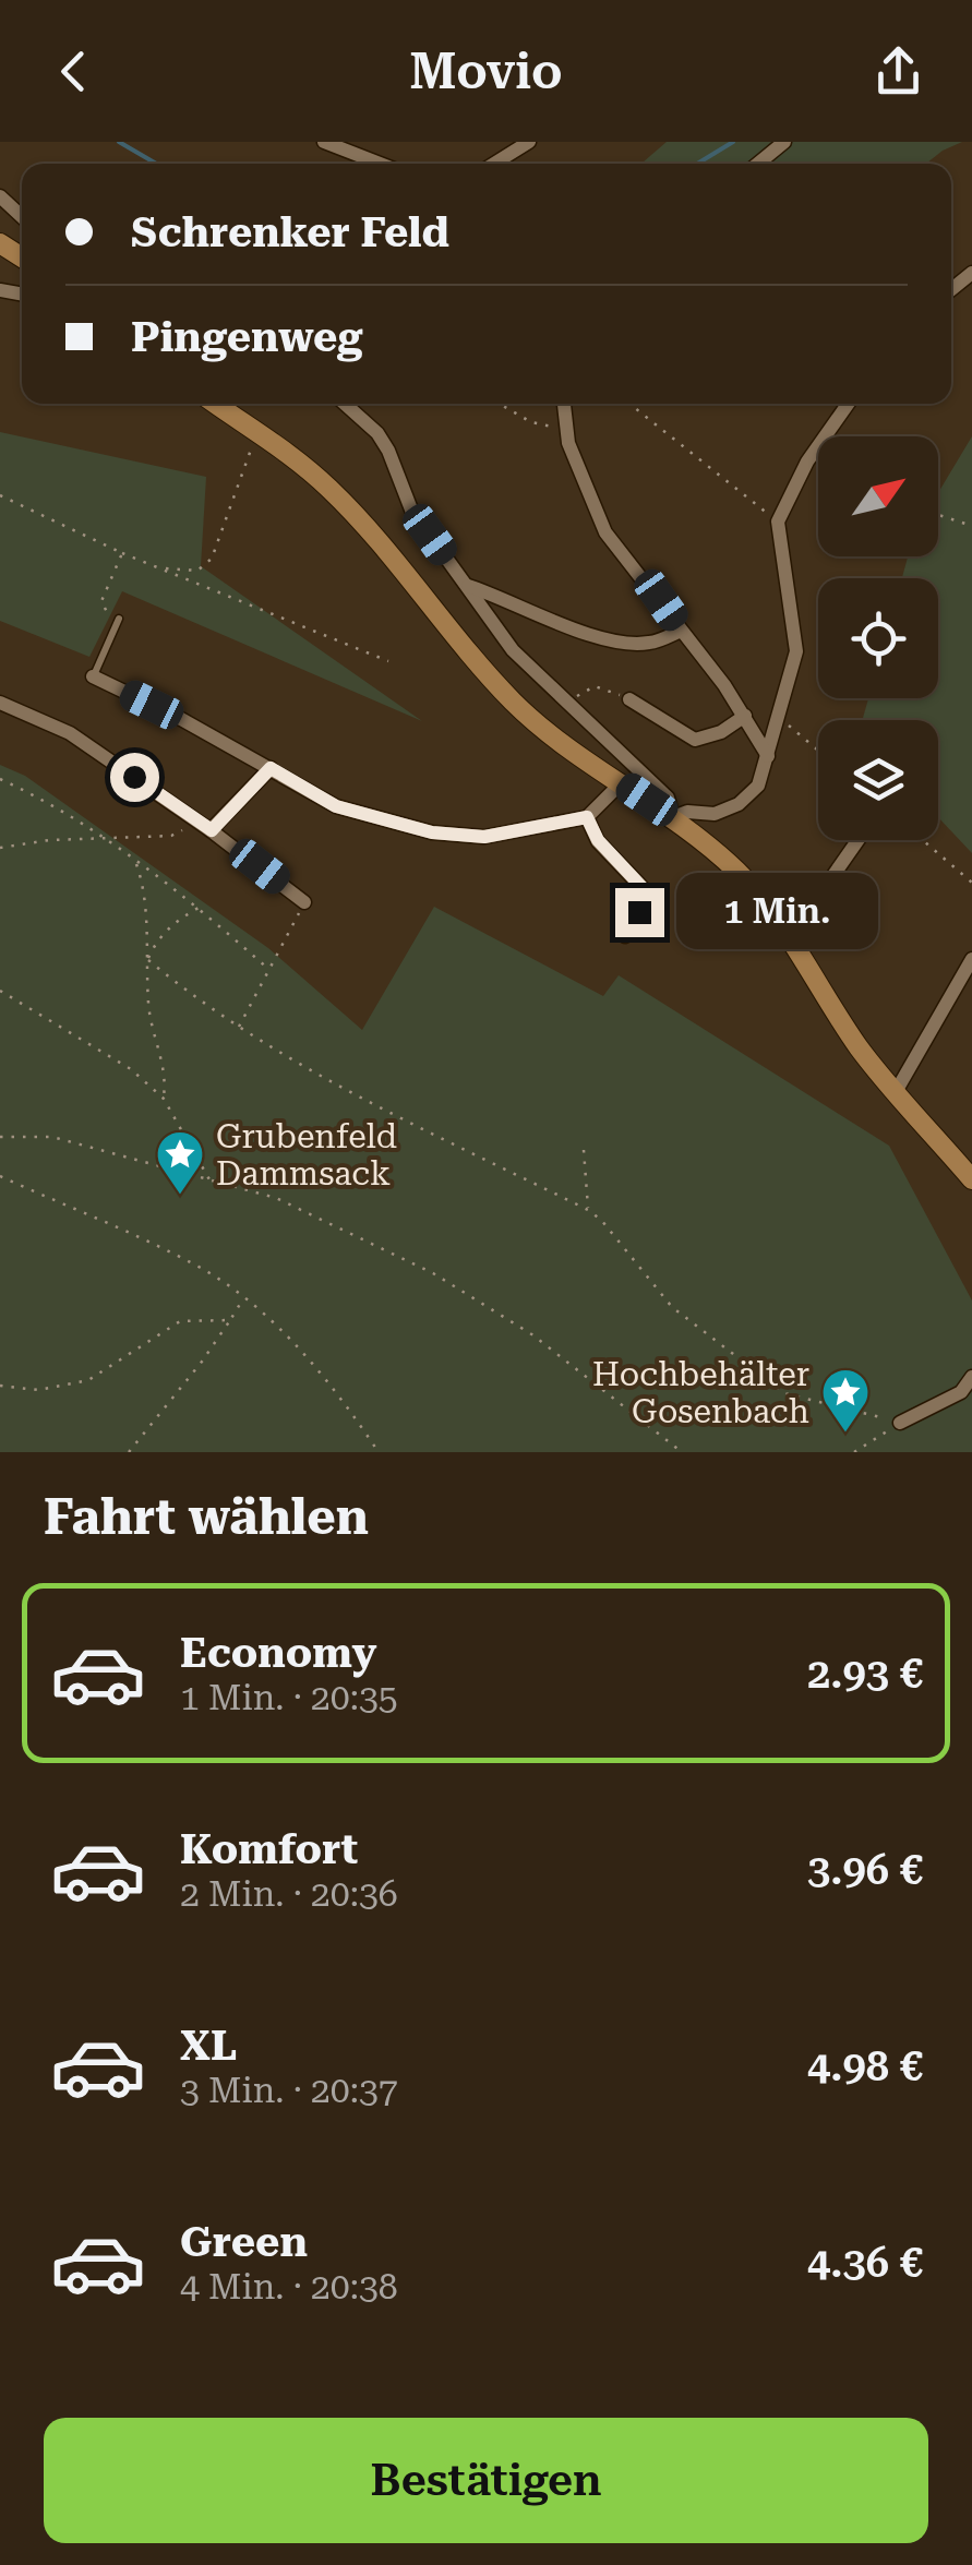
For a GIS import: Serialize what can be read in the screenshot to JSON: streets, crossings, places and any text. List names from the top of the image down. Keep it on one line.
{"places":{"place":["Grubenfeld Dammsack","Hochbehälter Gosenbach"]},"north":"top right","page":{"header":"Movio","banner":["Schrenker Feld","Pingenweg"],"bubble":"1 Min.","heading":"Fahrt wählen","list":[{"name":"Economy","note":"1 Min. · 20:35","value":"2.93 €"},{"name":"Komfort","note":"2 Min. · 20:36","value":"3.96 €"},{"name":"XL","note":"3 Min. · 20:37","value":"4.98 €"},{"name":"Green","note":"4 Min. · 20:38","value":"4.36 €"}],"buttons":"Bestätigen"}}
